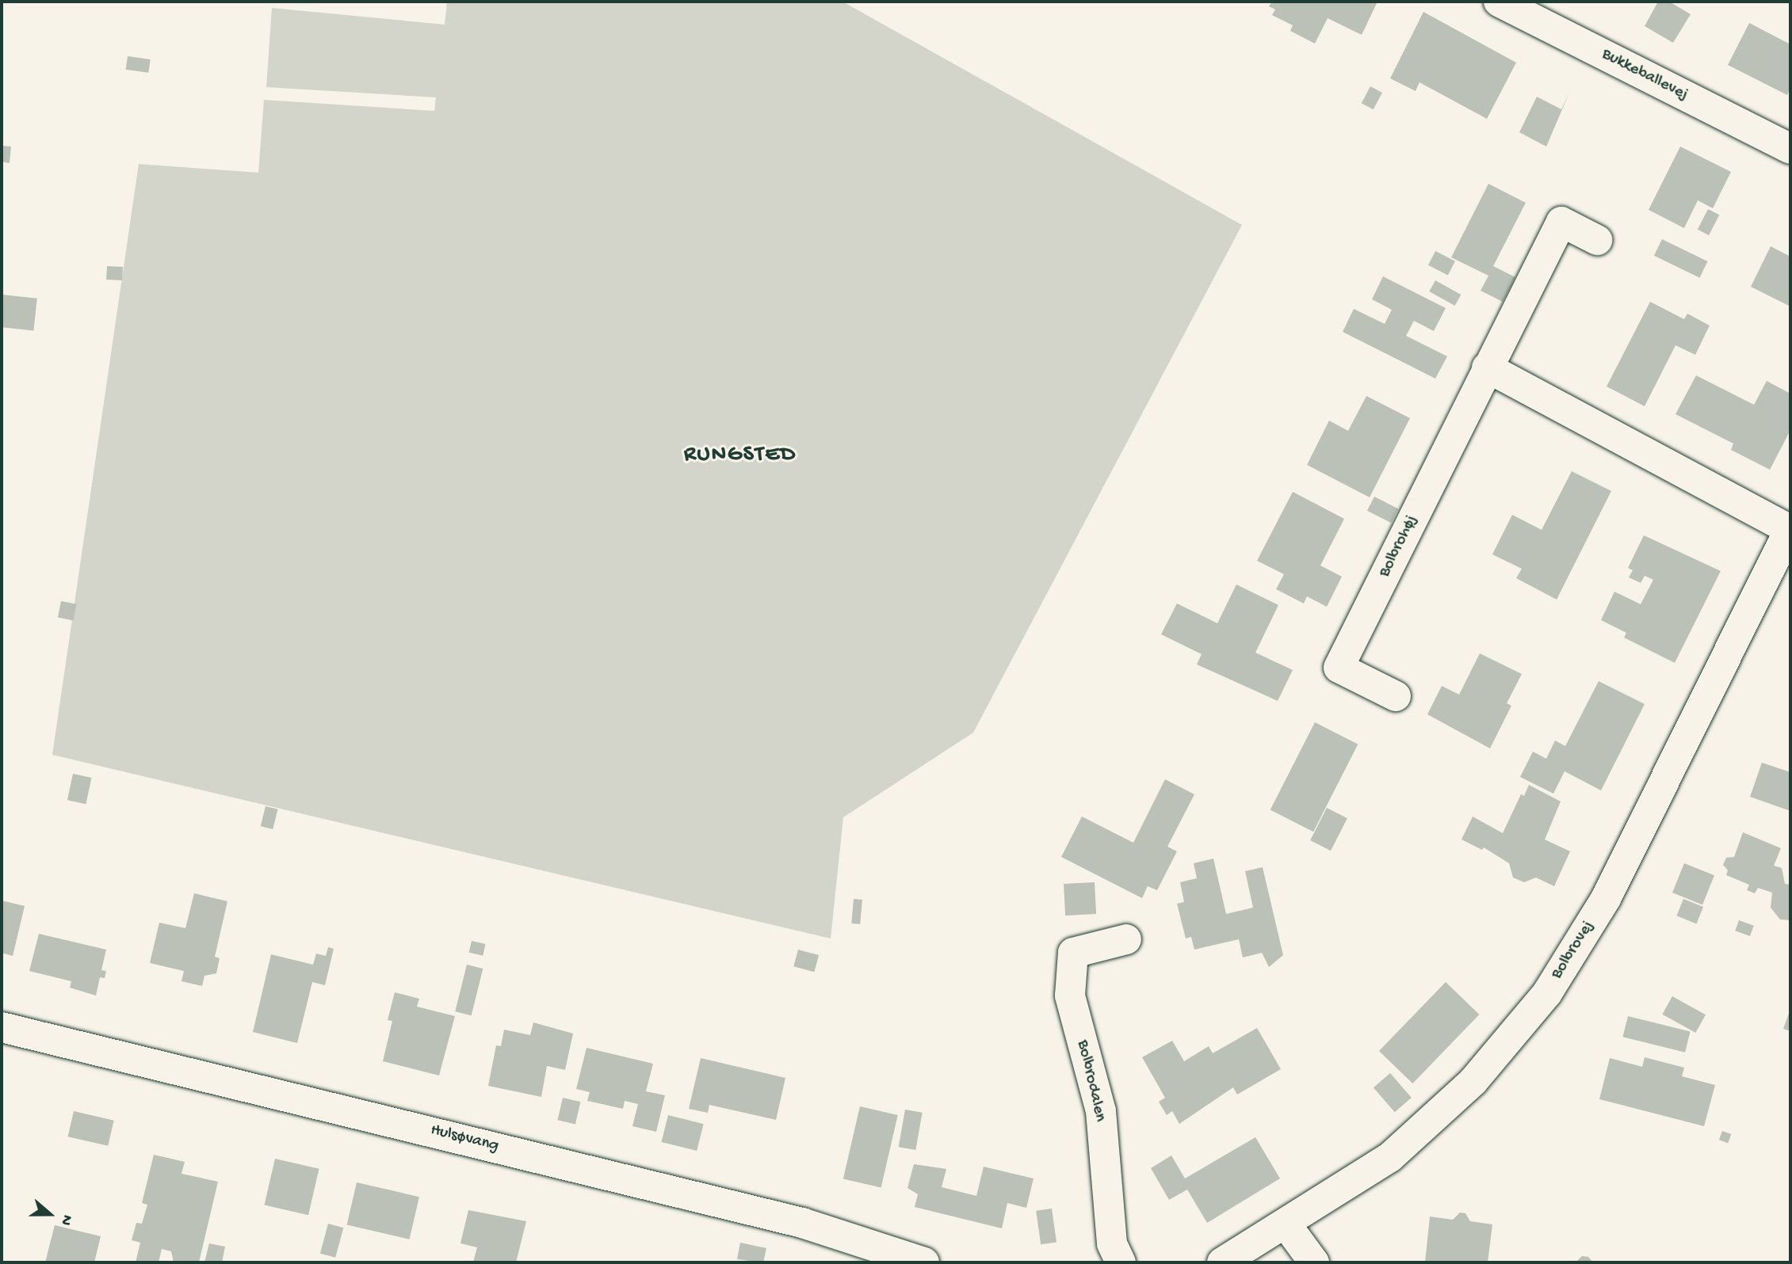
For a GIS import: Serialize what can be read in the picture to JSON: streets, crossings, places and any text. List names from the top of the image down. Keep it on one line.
{"streets":{"street":["Bukkeballevej","Bolbrohøj","Bolbrovej","Bolbrodalen","Hulsøvang"]},"districts":["RUNGSTED"],"north":"right"}
